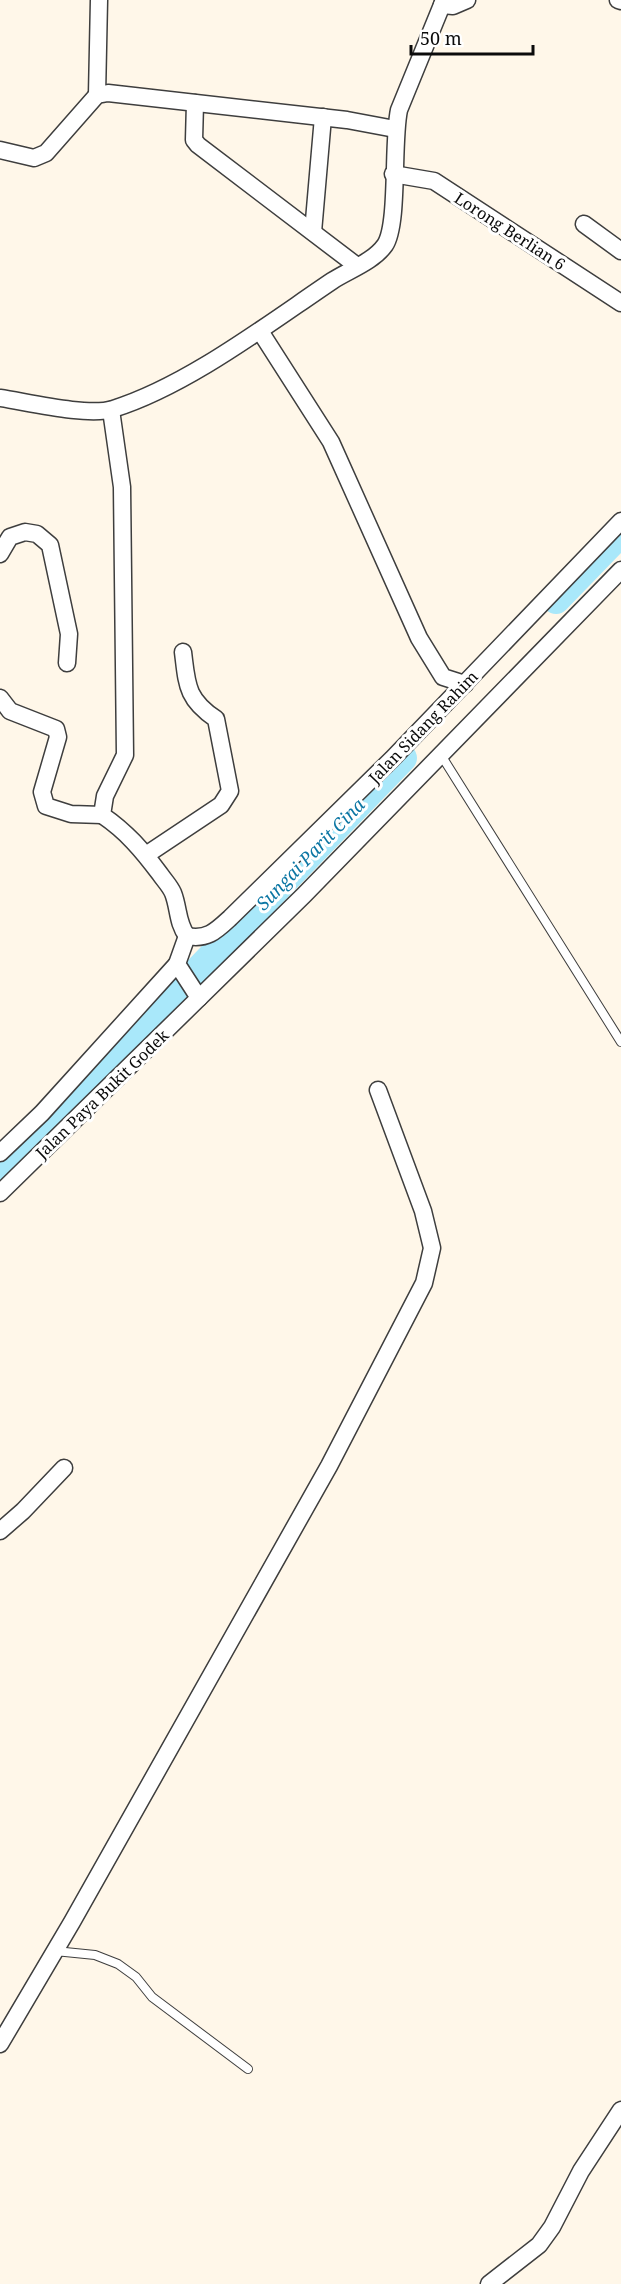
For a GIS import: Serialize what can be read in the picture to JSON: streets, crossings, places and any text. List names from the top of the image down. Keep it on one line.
{"streets":{"street":["Lorong Berlian 6","Jalan Sidang Rahim","Jalan Paya Bukit Godek"]},"water":["Sungai Parit Cina"],"scale_bar":"50 m"}
